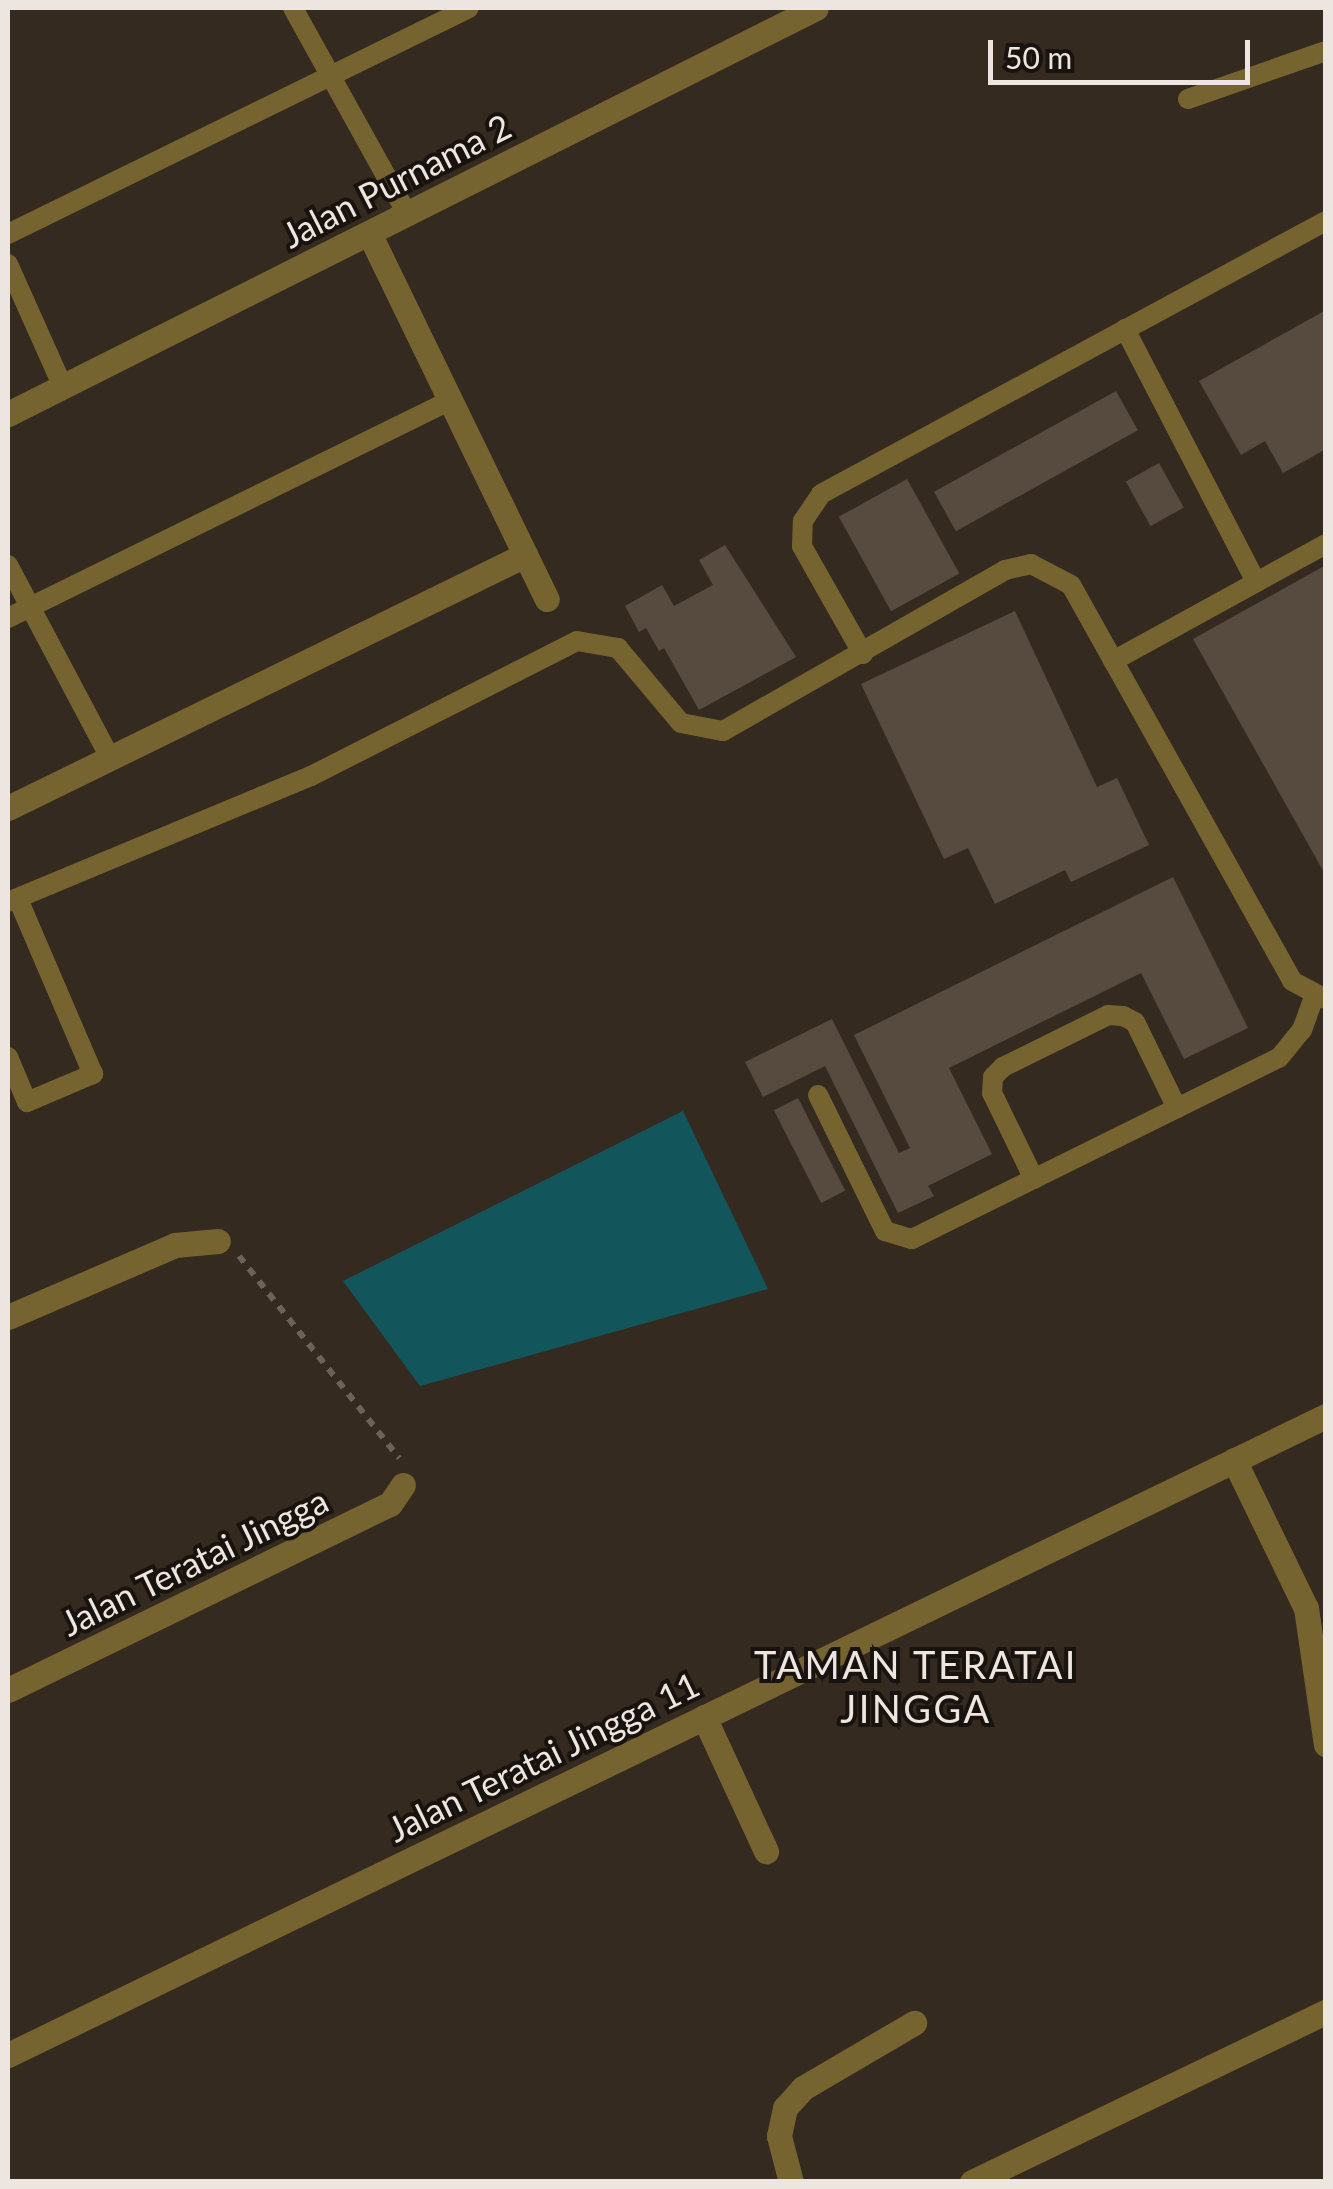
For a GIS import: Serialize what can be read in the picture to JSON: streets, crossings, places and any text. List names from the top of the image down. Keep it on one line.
{"streets":{"street":["Jalan Purnama 2","Jalan Teratai Jingga","Jalan Teratai Jingga 11"]},"districts":["TAMAN TERATAI JINGGA"],"scale_bar":"50 m"}
